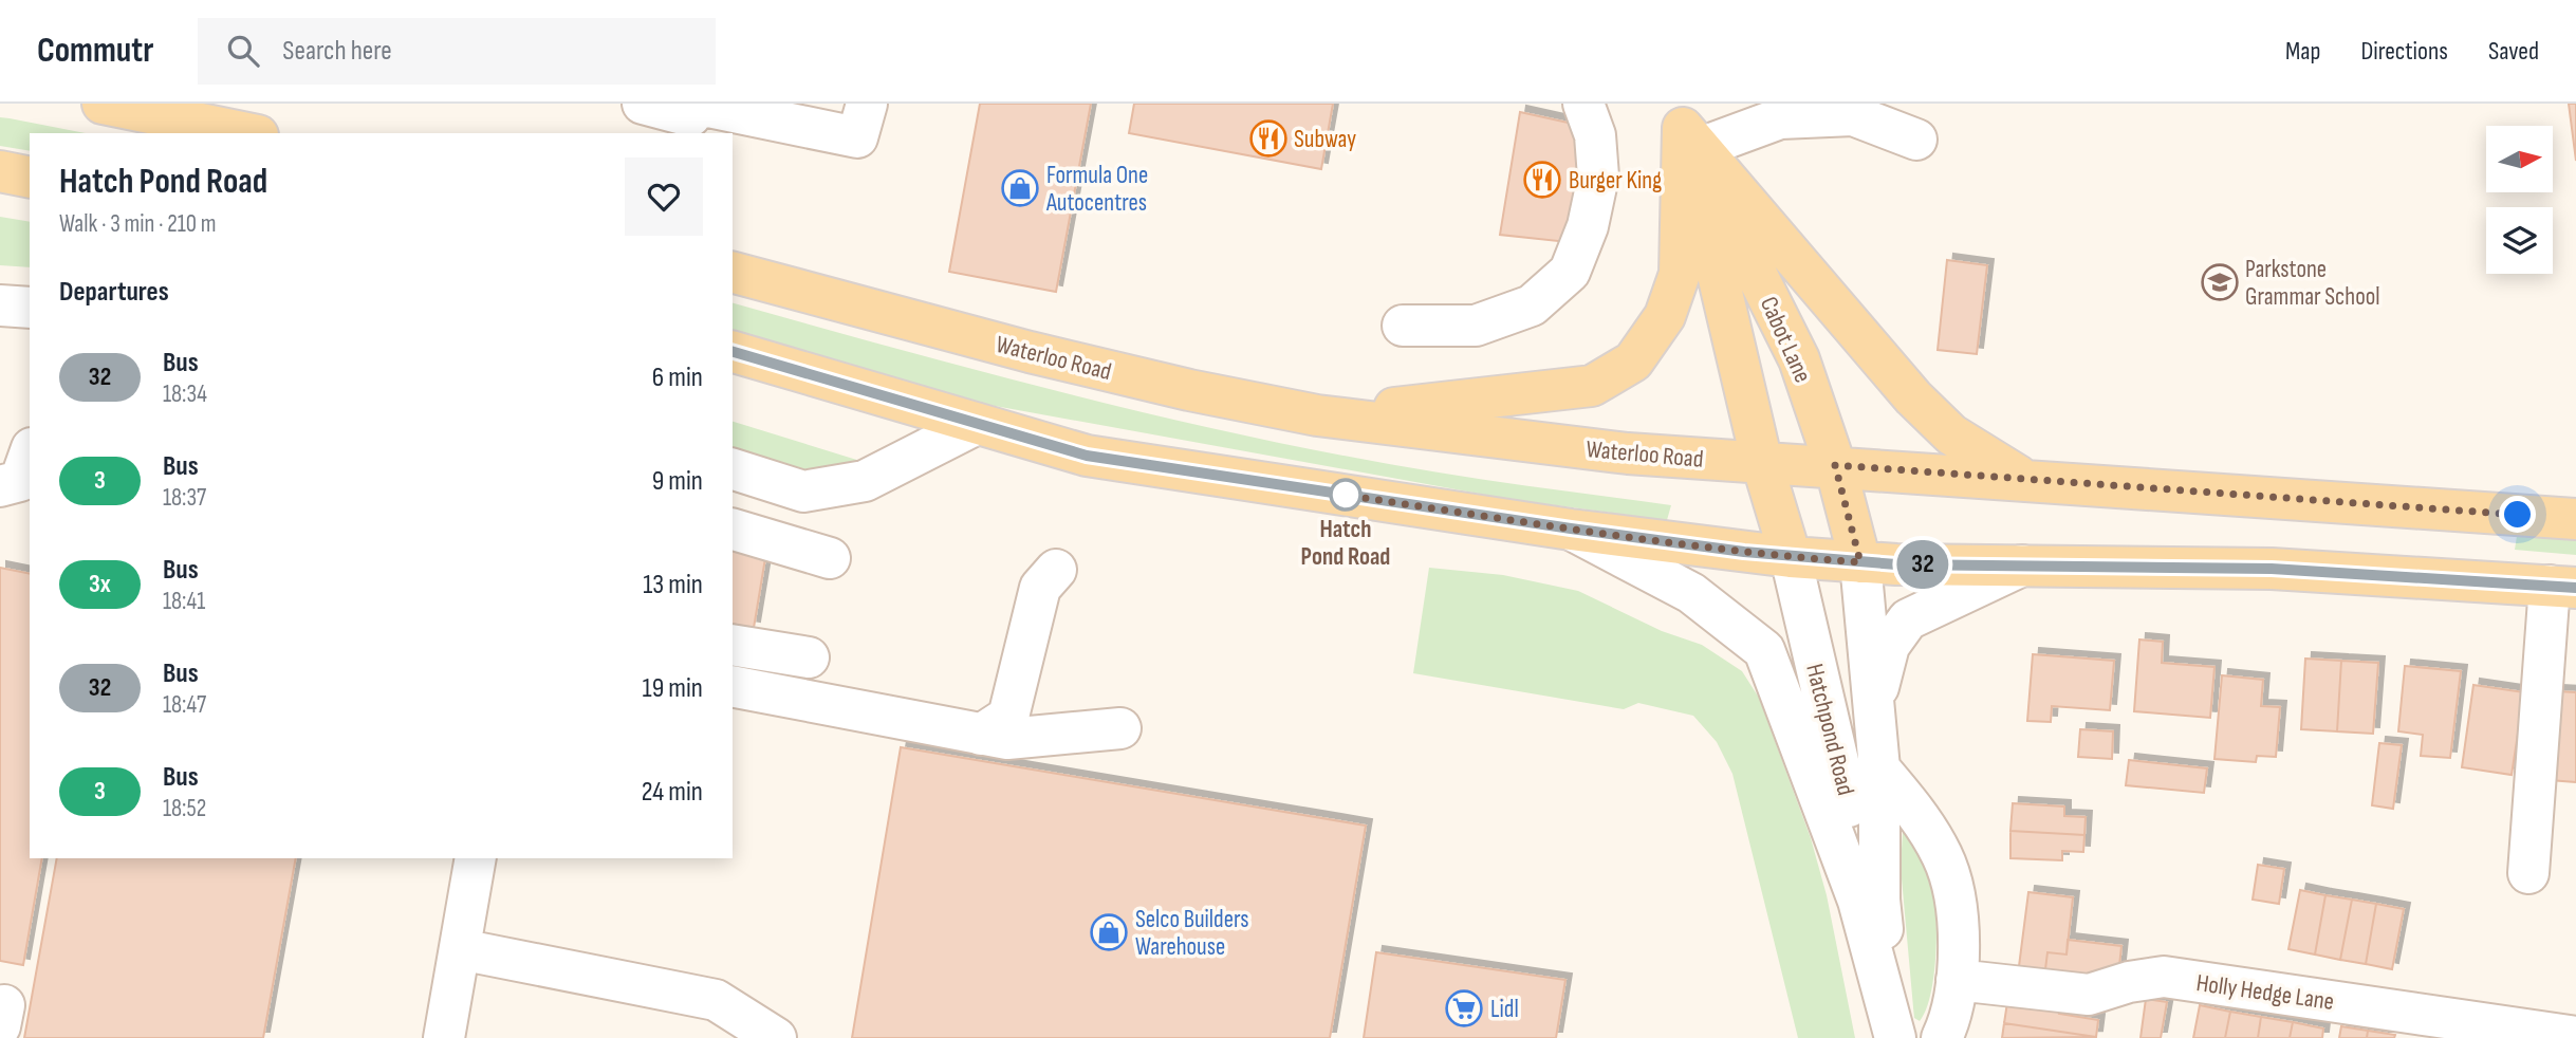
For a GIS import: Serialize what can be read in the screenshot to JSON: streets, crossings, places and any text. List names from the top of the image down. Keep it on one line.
{"streets":{"main road":["Cabot Lane","Waterloo Road"],"street":["Hatchpond Road","Holly Hedge Lane"]},"crossings":[["Cabot Lane","Waterloo Road"],["Cabot Lane","Hatchpond Road"]],"places":{"restaurant":["Subway","Burger King"],"shop":["Formula One Autocentres","Selco Builders Warehouse"],"school or university":["Parkstone Grammar School"],"other":["Hatch Pond Road"],"supermarket":["Lidl"]},"lines":["bus line 32"],"north":"right","page":{"header":"Commutr","search":"Search here","nav":["Map","Directions","Saved"],"on_map":"32","heading":[["Hatch Pond Road","Walk · 3 min · 210 m"],"Departures"],"list":[{"mark":"32","name":"Bus","note":"18:34","value":"6 min"},{"mark":"3","name":"Bus","note":"18:37","value":"9 min"},{"mark":"3x","name":"Bus","note":"18:41","value":"13 min"},{"mark":"32","name":"Bus","note":"18:47","value":"19 min"},{"mark":"3","name":"Bus","note":"18:52","value":"24 min"}]}}
